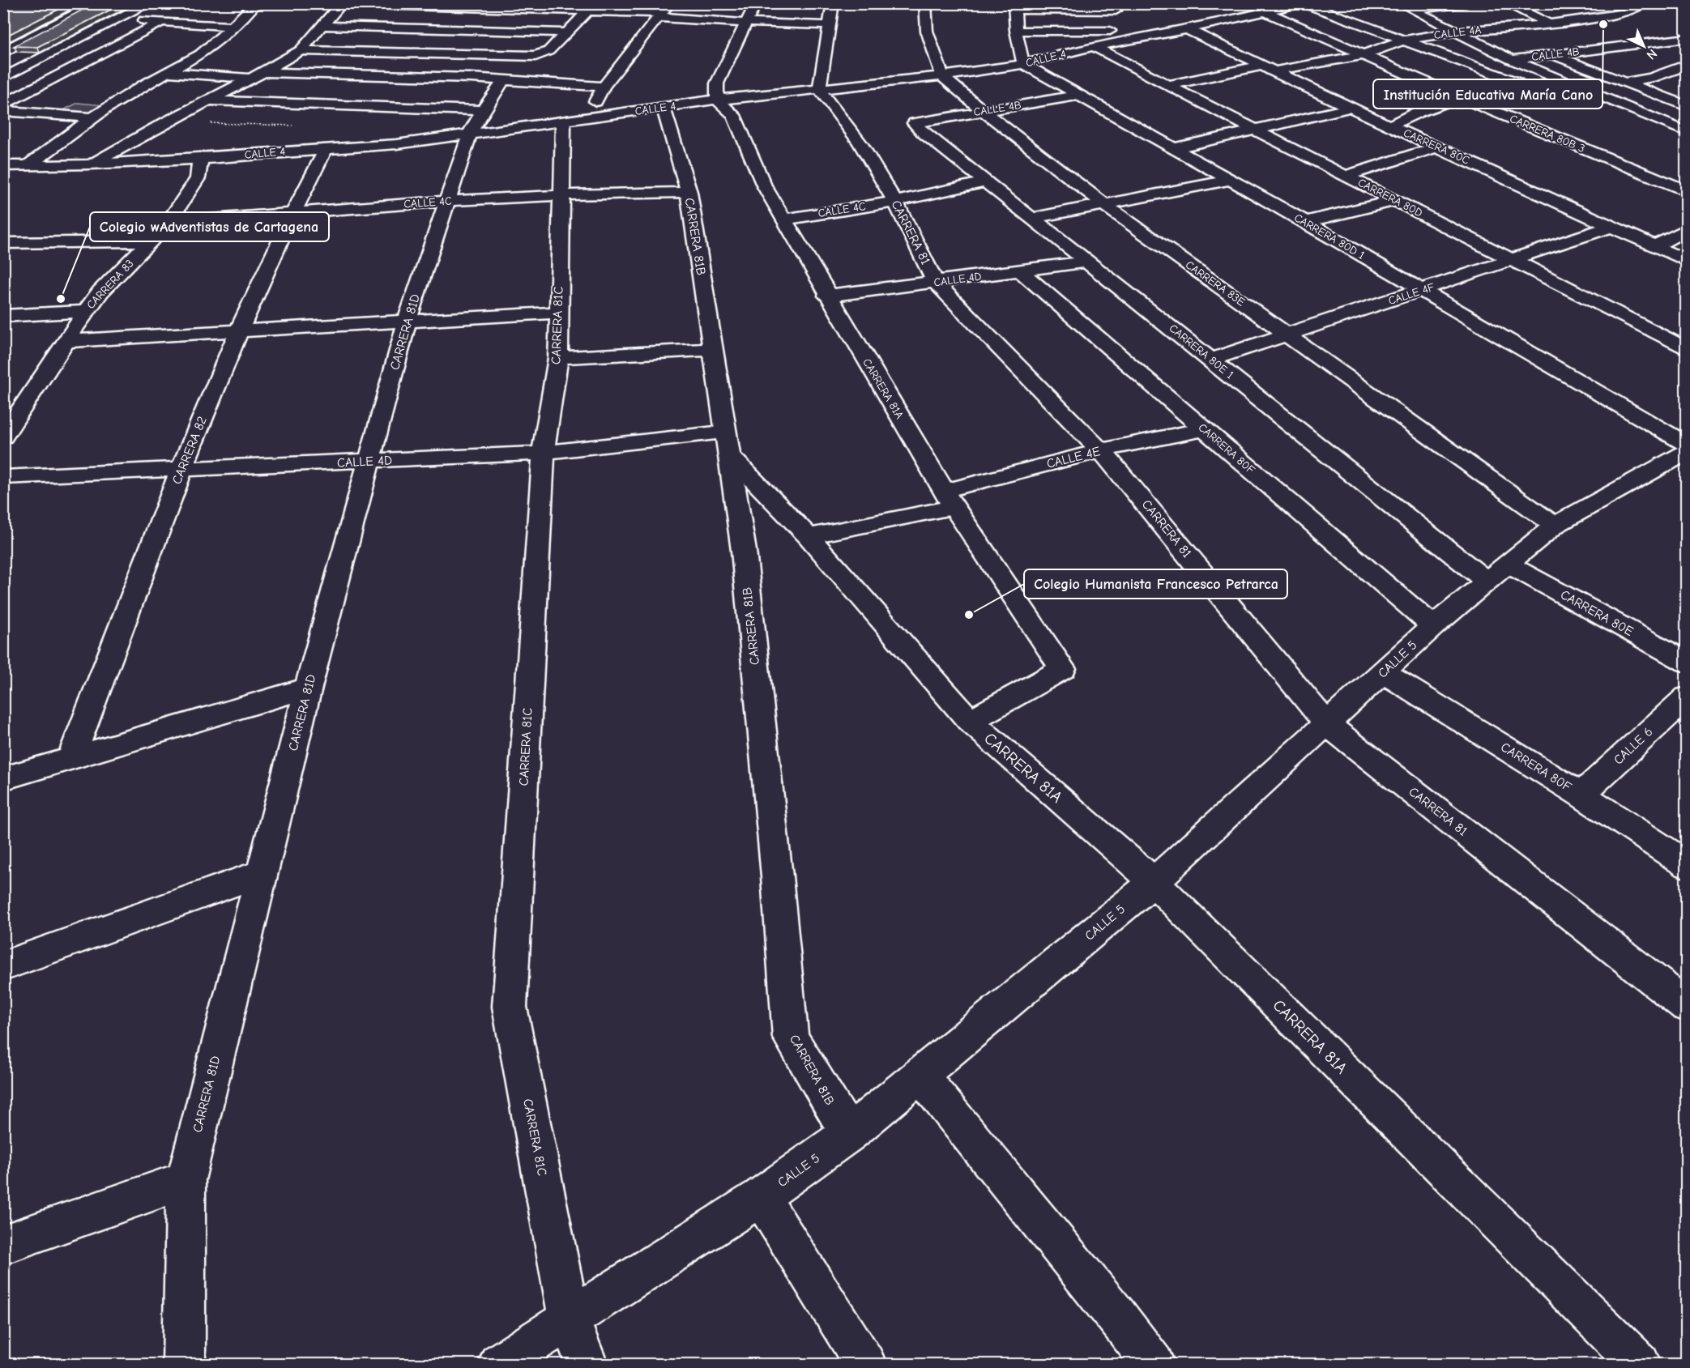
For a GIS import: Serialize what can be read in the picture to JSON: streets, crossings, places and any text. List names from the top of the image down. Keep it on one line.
{"streets":{"street":["CALLE 4A","CALLE 4B","CALLE 4","CARRERA 80B 3","CARRERA 80C","CARRERA 80D","CALLE 4C","CARRERA 81","CARRERA 81B","CARRERA 80D 1","CALLE 4D","CARRERA 83E","CARRERA 83","CALLE 4F","CARRERA 81C","CARRERA 81D","CARRERA 80E 1","CARRERA 81A","CARRERA 80F","CARRERA 82","CALLE 4E","CARRERA 80E","CALLE 5","CALLE 6"]},"crossings":[["CALLE 4A","CARRERA 80B 3"],["CALLE 4A","CARRERA 80C"],["CALLE 4A","CARRERA 80D"],["CALLE 4B","CARRERA 80D 1"],["CALLE 4B","CARRERA 83E"],["CALLE 4B","CARRERA 80E 1"],["CALLE 4","CARRERA 80B 3"],["CALLE 4","CARRERA 80C"],["CALLE 4","CARRERA 80D"],["CALLE 4","CARRERA 81"],["CALLE 4","CARRERA 81B"],["CALLE 4","CARRERA 80D 1"],["CALLE 4","CARRERA 83E"],["CALLE 4","CARRERA 83"],["CALLE 4","CARRERA 81C"],["CALLE 4","CARRERA 81D"],["CALLE 4","CARRERA 81A"],["CALLE 4","CARRERA 82"],["CARRERA 80C","CALLE 4F"],["CARRERA 80D","CALLE 4F"],["CALLE 4C","CARRERA 81"],["CALLE 4C","CARRERA 81B"],["CALLE 4C","CARRERA 83"],["CALLE 4C","CARRERA 81C"],["CALLE 4C","CARRERA 81D"],["CALLE 4C","CARRERA 80E 1"],["CALLE 4C","CARRERA 81A"],["CALLE 4C","CARRERA 82"],["CARRERA 81","CALLE 4D"],["CARRERA 81","CALLE 4E"],["CARRERA 81","CALLE 5"],["CARRERA 81B","CALLE 4D"],["CARRERA 81B","CARRERA 81A"],["CARRERA 81B","CALLE 5"],["CARRERA 80D 1","CALLE 4F"],["CARRERA 80D 1","CALLE 5"],["CALLE 4D","CARRERA 81C"],["CALLE 4D","CARRERA 81D"],["CALLE 4D","CARRERA 80E 1"],["CALLE 4D","CARRERA 81A"],["CALLE 4D","CARRERA 80F"],["CALLE 4D","CARRERA 82"],["CARRERA 83E","CALLE 4F"],["CARRERA 83E","CALLE 5"],["CALLE 4F","CARRERA 80E 1"],["CARRERA 81C","CALLE 5"],["CARRERA 80E 1","CARRERA 80E"],["CARRERA 80E 1","CALLE 5"],["CARRERA 81A","CALLE 4E"],["CARRERA 81A","CALLE 5"],["CARRERA 80F","CALLE 4E"],["CARRERA 80F","CALLE 5"],["CARRERA 80F","CALLE 6"],["CARRERA 80E","CALLE 5"]],"places":["Institución Educativa María Cano","Colegio wAdventistas de Cartagena","Colegio Humanista Francesco Petrarca"],"north":"bottom right"}
